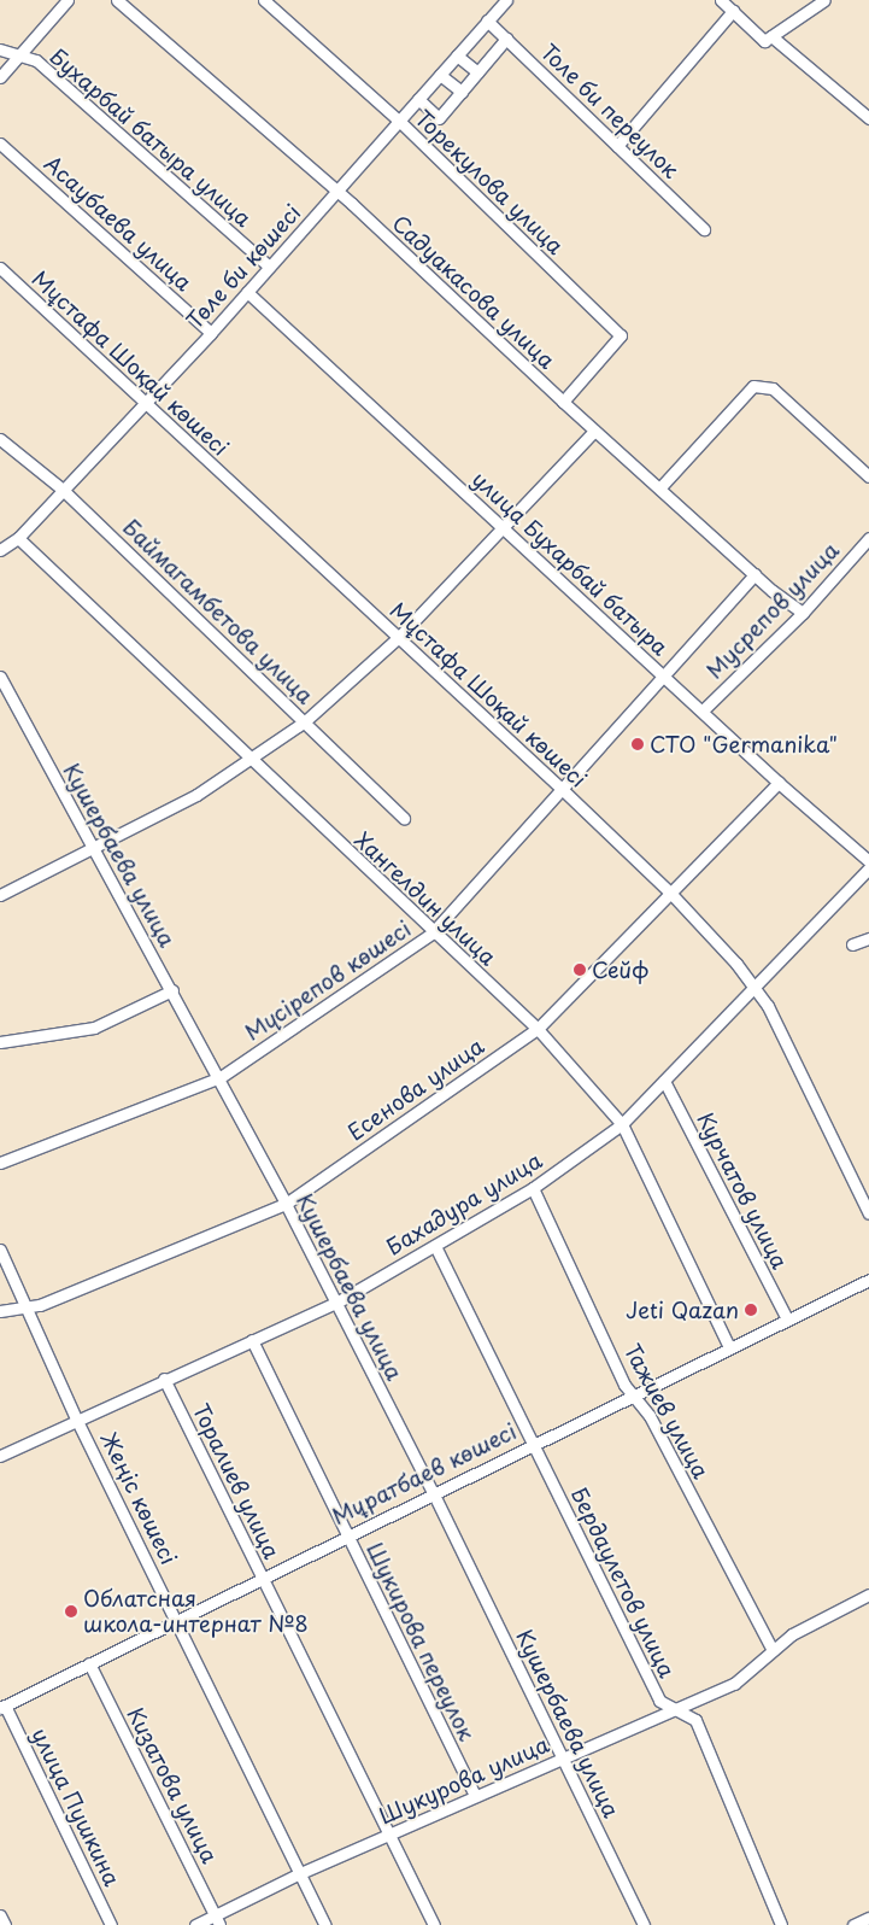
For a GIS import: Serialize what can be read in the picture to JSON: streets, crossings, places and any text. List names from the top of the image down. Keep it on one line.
{"streets":{"street":["Толе би переулок","Бухарбай батыра улица","Торекулова улица","Асаубаева улица","Төле би көшесі","Садуакасова улица","Мұстафа Шоқай көшесі","улица Бухарбай батыра","Мусрепов улица","Баймагамбетова улица","Кушербаева улица","Хангелдин улица","Мүсірепов көшесі","Есенова улица","Курчатов улица","Бахадура улица","Тажиев улица","Мұратбаев көшесі","Торалиев улица","Жеңіс көшесі","Бердаулетов улица","Шукирова переулок","Шукурова улица","Кизатова улица","улица Пушкина"]},"crossings":[["Толе би переулок","Төле би көшесі"],["Бухарбай батыра улица","Төле би көшесі"],["Торекулова улица","Төле би көшесі"],["Торекулова улица","Садуакасова улица"],["Асаубаева улица","Төле би көшесі"],["Төле би көшесі","Садуакасова улица"],["Төле би көшесі","Мұстафа Шоқай көшесі"],["Төле би көшесі","улица Бухарбай батыра"],["Төле би көшесі","Баймагамбетова улица"],["Төле би көшесі","Хангелдин улица"],["Садуакасова улица","Мусрепов улица"],["Садуакасова улица","Мүсірепов көшесі"],["Мұстафа Шоқай көшесі","Мүсірепов көшесі"],["Мұстафа Шоқай көшесі","Есенова улица"],["Мұстафа Шоқай көшесі","Бахадура улица"],["улица Бухарбай батыра","Мусрепов улица"],["улица Бухарбай батыра","Мүсірепов көшесі"],["улица Бухарбай батыра","Есенова улица"],["Кушербаева улица","Мүсірепов көшесі"],["Кушербаева улица","Есенова улица"],["Кушербаева улица","Бахадура улица"],["Кушербаева улица","Мұратбаев көшесі"],["Кушербаева улица","Шукурова улица"],["Хангелдин улица","Мүсірепов көшесі"],["Хангелдин улица","Есенова улица"],["Хангелдин улица","Бахадура улица"],["Хангелдин улица","Мұратбаев көшесі"],["Есенова улица","Жеңіс көшесі"],["Курчатов улица","Бахадура улица"],["Курчатов улица","Мұратбаев көшесі"],["Бахадура улица","Тажиев улица"],["Бахадура улица","Торалиев улица"],["Бахадура улица","Жеңіс көшесі"],["Бахадура улица","Бердаулетов улица"],["Бахадура улица","Шукирова переулок"],["Тажиев улица","Мұратбаев көшесі"],["Тажиев улица","Шукурова улица"],["Мұратбаев көшесі","Торалиев улица"],["Мұратбаев көшесі","Жеңіс көшесі"],["Мұратбаев көшесі","Бердаулетов улица"],["Мұратбаев көшесі","Шукирова переулок"],["Мұратбаев көшесі","Кизатова улица"],["Мұратбаев көшесі","улица Пушкина"],["Торалиев улица","Шукурова улица"],["Жеңіс көшесі","Шукурова улица"],["Бердаулетов улица","Шукурова улица"],["Шукирова переулок","Шукурова улица"],["Шукурова улица","Кизатова улица"]],"places":["СТО \"Germanika\"","Сейф","Jeti Qazan","Облатсная школа-интернат №8"]}
